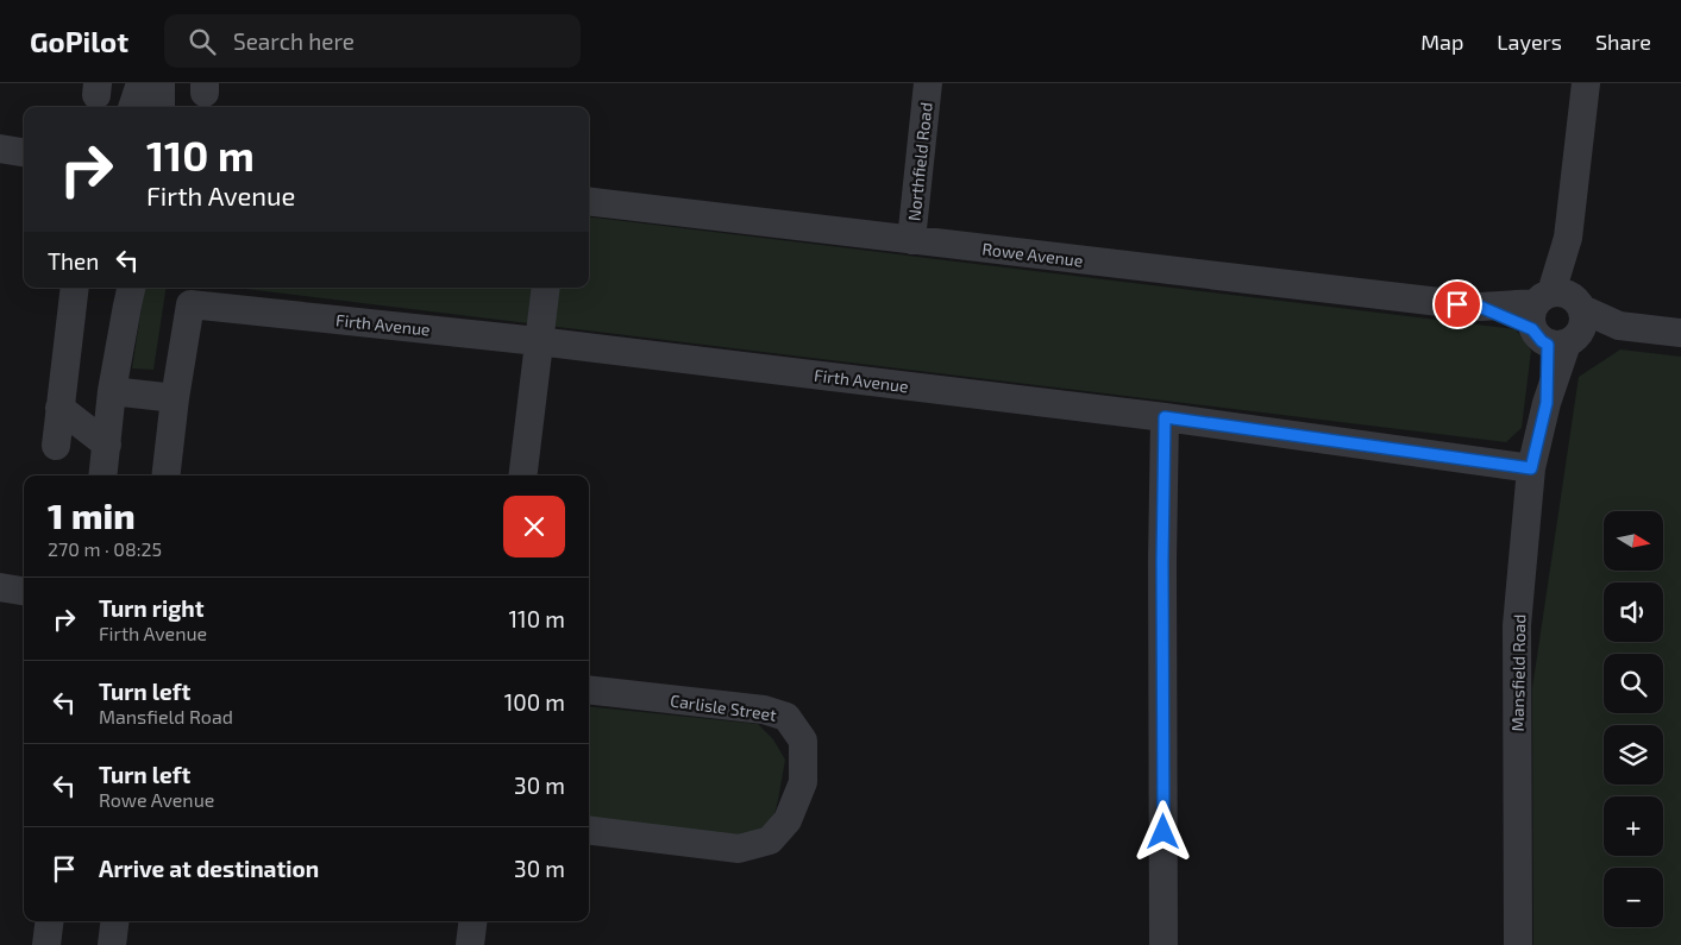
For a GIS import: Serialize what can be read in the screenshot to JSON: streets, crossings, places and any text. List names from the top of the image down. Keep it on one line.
{"streets":{"street":["Northfield Road","Rowe Avenue","Firth Avenue","Mansfield Road","Carlisle Street"]},"crossings":[["Northfield Road","Rowe Avenue"],["Rowe Avenue","Mansfield Road"],["Firth Avenue","Mansfield Road"]],"north":"right","page":{"header":"GoPilot","search":"Search here","nav":["Map","Layers","Share"],"turn":["110 m","Firth Avenue"],"then":"Then","heading":["1 min","270 m · 08:25"],"map_buttons":["+","−"],"list":[{"name":"Turn right","note":"Firth Avenue","value":"110 m"},{"name":"Turn left","note":"Mansfield Road","value":"100 m"},{"name":"Turn left","note":"Rowe Avenue","value":"30 m"},{"name":"Arrive at destination","value":"30 m"}]}}
